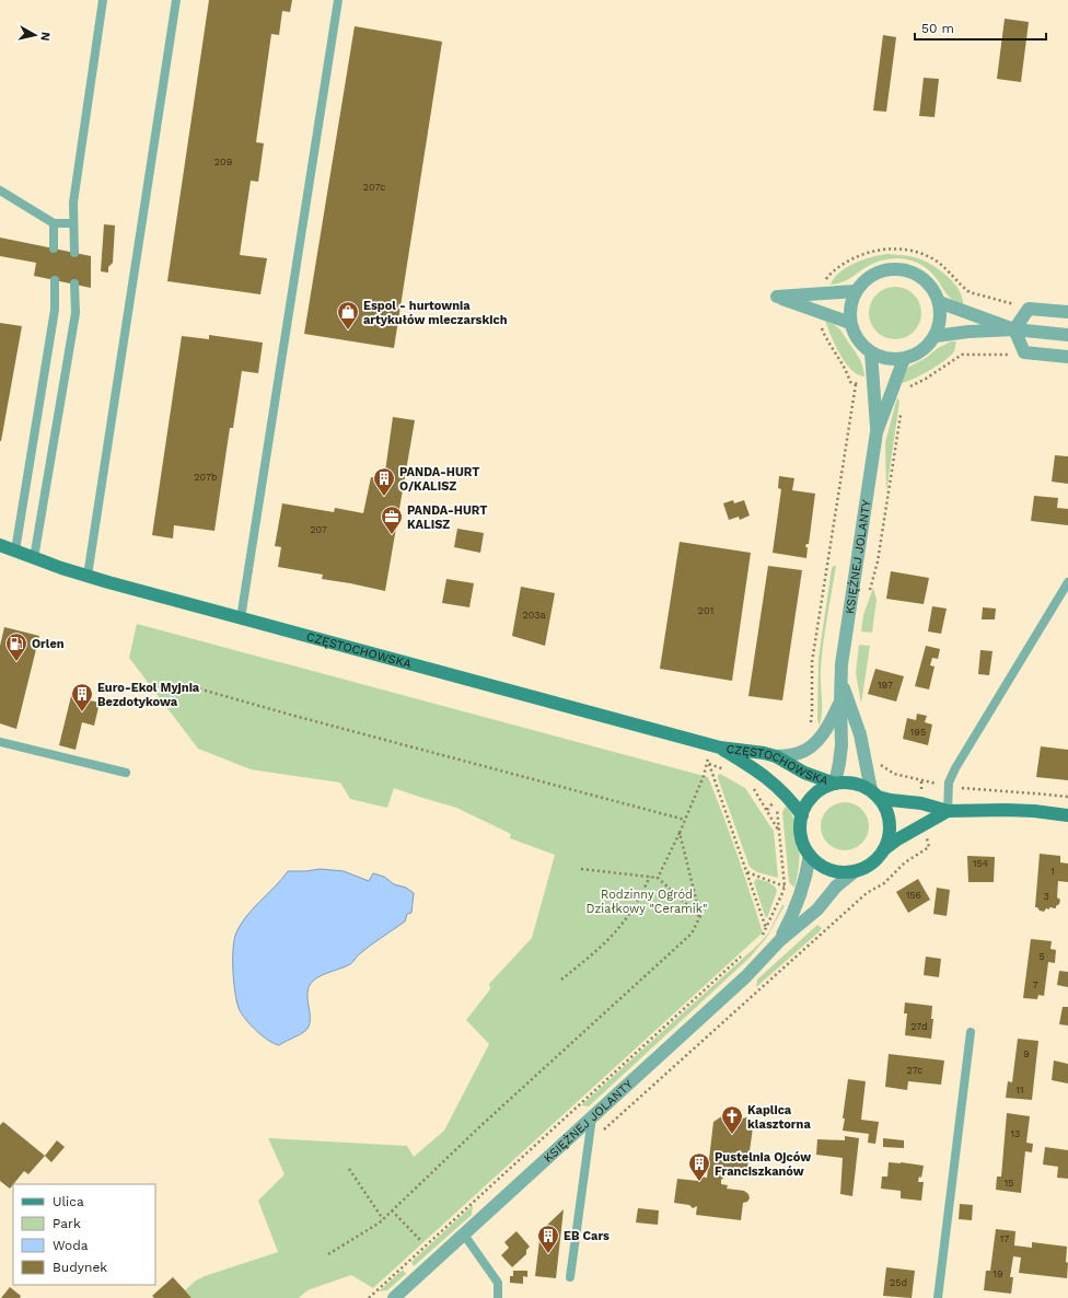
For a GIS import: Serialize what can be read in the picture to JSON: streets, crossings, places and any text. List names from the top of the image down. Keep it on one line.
{"streets":{"main road":["CZĘSTOCHOWSKA"],"street":["KSIĘŻNEJ JOLANTY"]},"crossings":[["KSIĘŻNEJ JOLANTY","CZĘSTOCHOWSKA"]],"parks":["Rodzinny Ogród Działkowy \"Ceramik\""],"places":{"shop":["Espol - hurtownia artykułów mleczarskich"],"building":["PANDA-HURT O/KALISZ","Euro-Ekol Myjnia Bezdotykowa","Pustelnia Ojców Franciszkanów","EB Cars"],"office":["PANDA-HURT KALISZ"],"fuel station":["Orlen"],"church":["Kaplica klasztorna"]},"house_numbers":["209","207c","207b","207","201","203a","197","195","154","1","156","3","5","7","27d","9","27c","11","13","15","17","19","25d"],"legend":["Ulica","Park","Woda","Budynek"],"scale_bar":"50 m","north":"right"}
